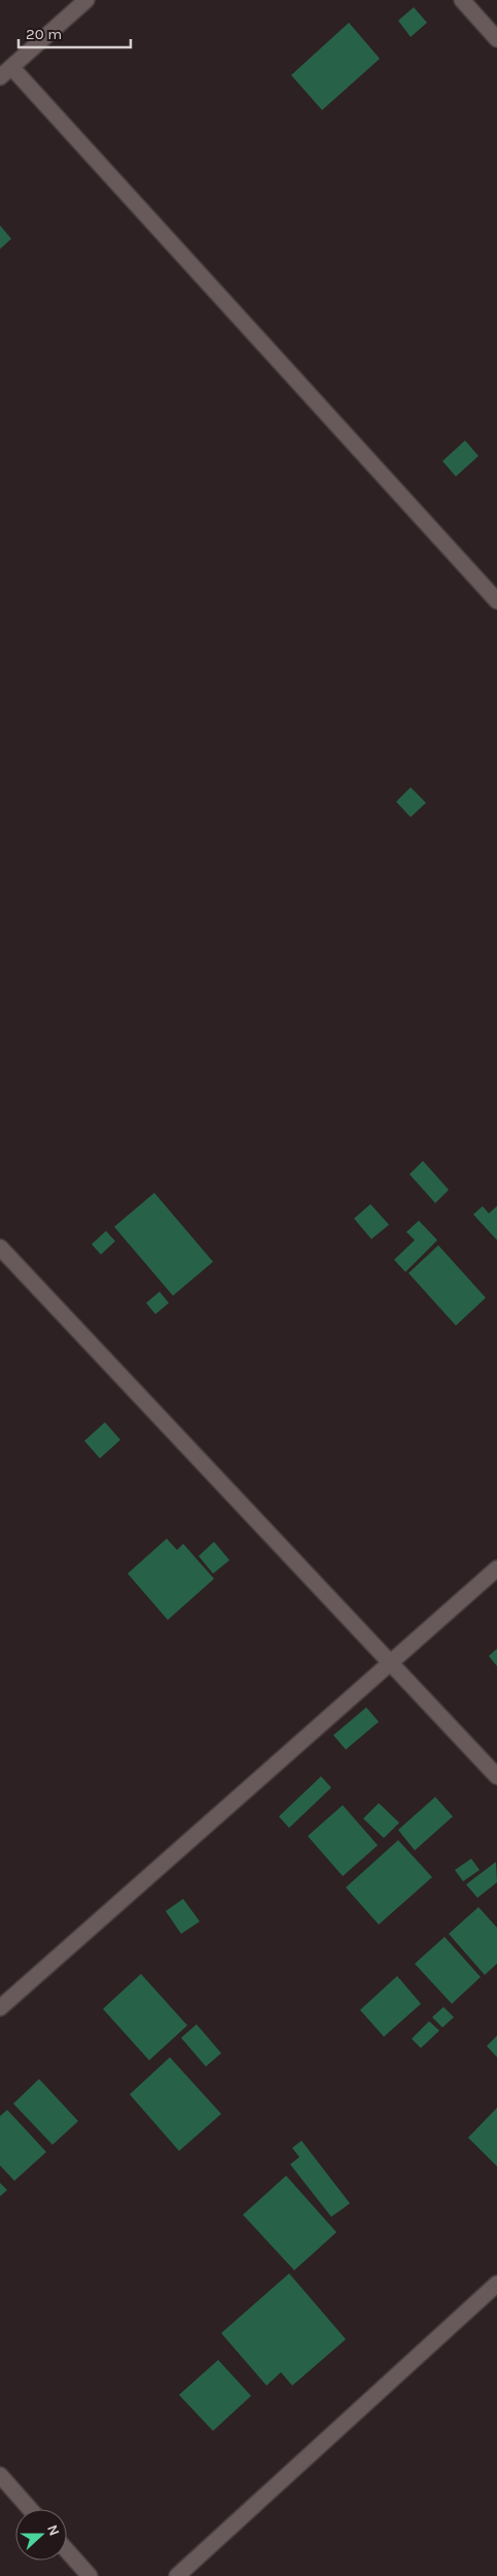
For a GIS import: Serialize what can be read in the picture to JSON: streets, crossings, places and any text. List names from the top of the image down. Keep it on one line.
{"scale_bar":"20 m","north":"right"}
